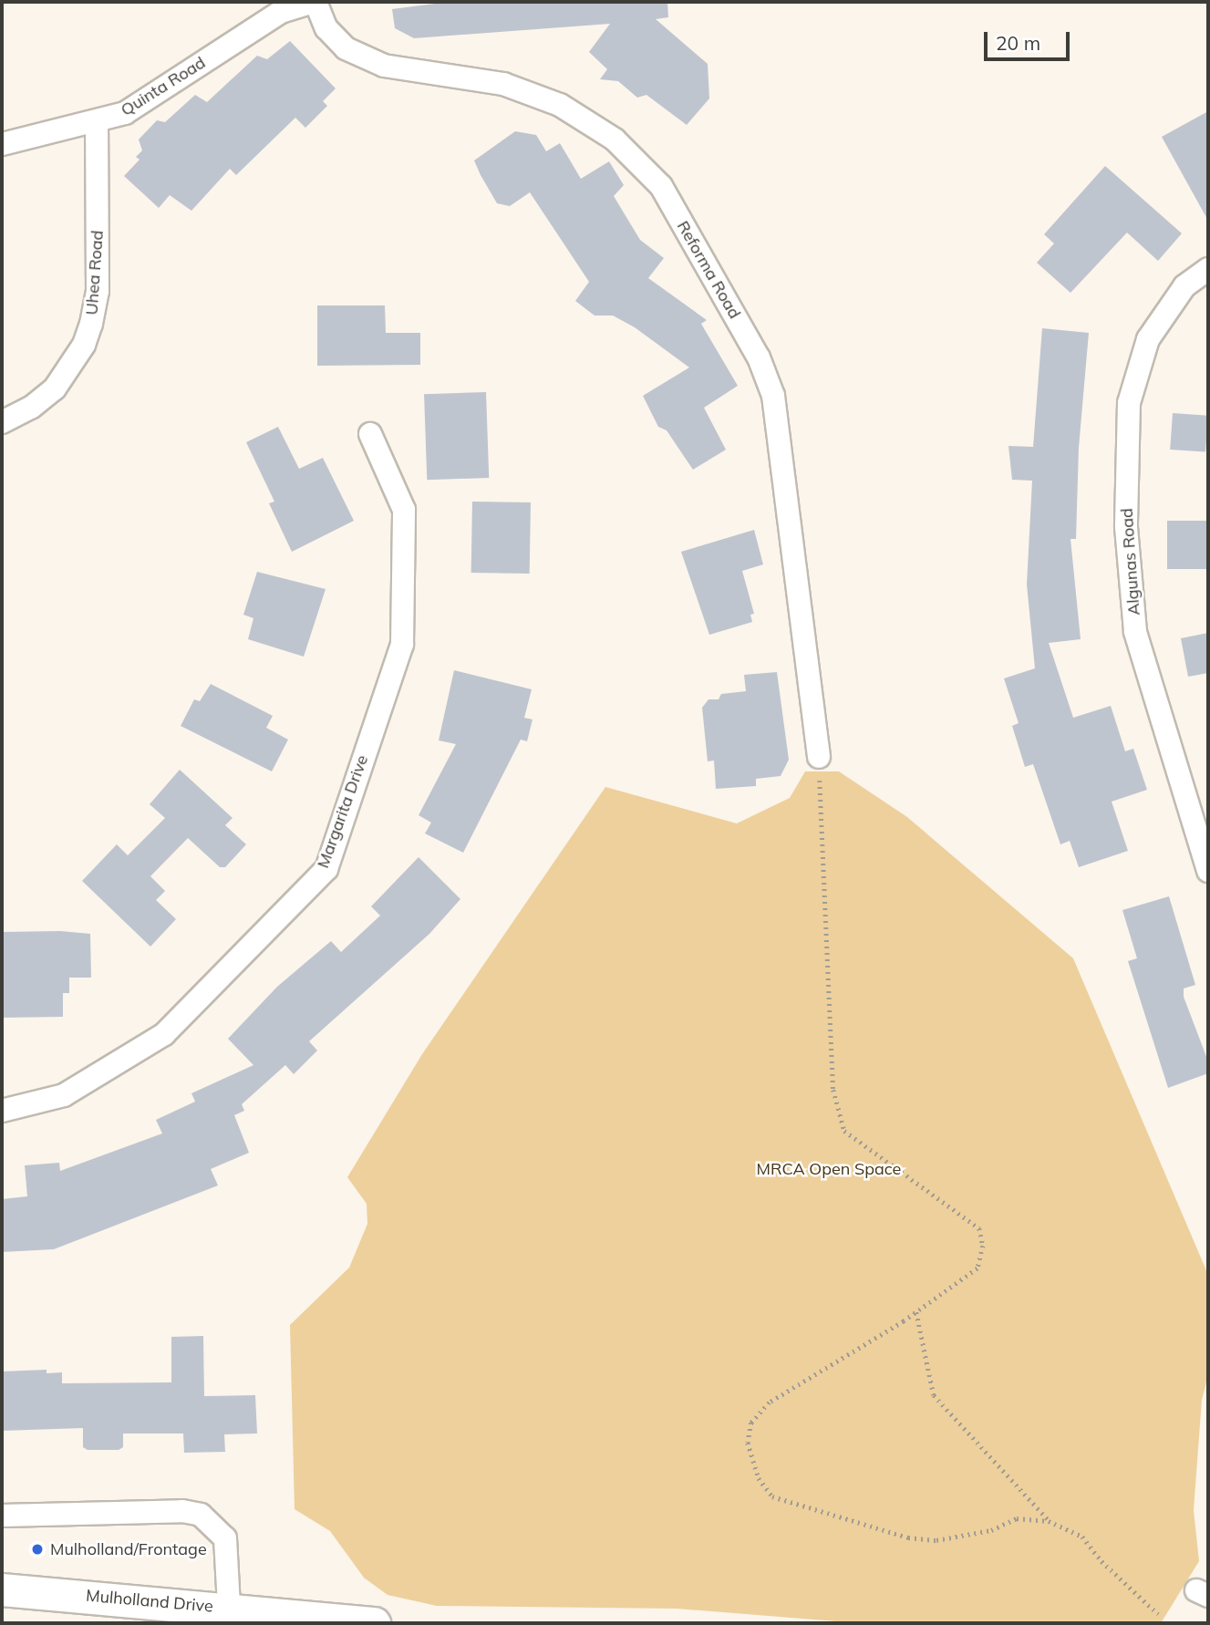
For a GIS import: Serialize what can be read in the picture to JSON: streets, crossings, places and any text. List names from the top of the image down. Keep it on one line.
{"streets":{"main road":["Mulholland Drive"],"street":["Quinta Road","Reforma Road","Uhea Road","Algunas Road","Margarita Drive"]},"crossings":[["Quinta Road","Reforma Road"],["Quinta Road","Uhea Road"]],"parks":["MRCA Open Space"],"places":["Mulholland/Frontage"],"scale_bar":"20 m"}
